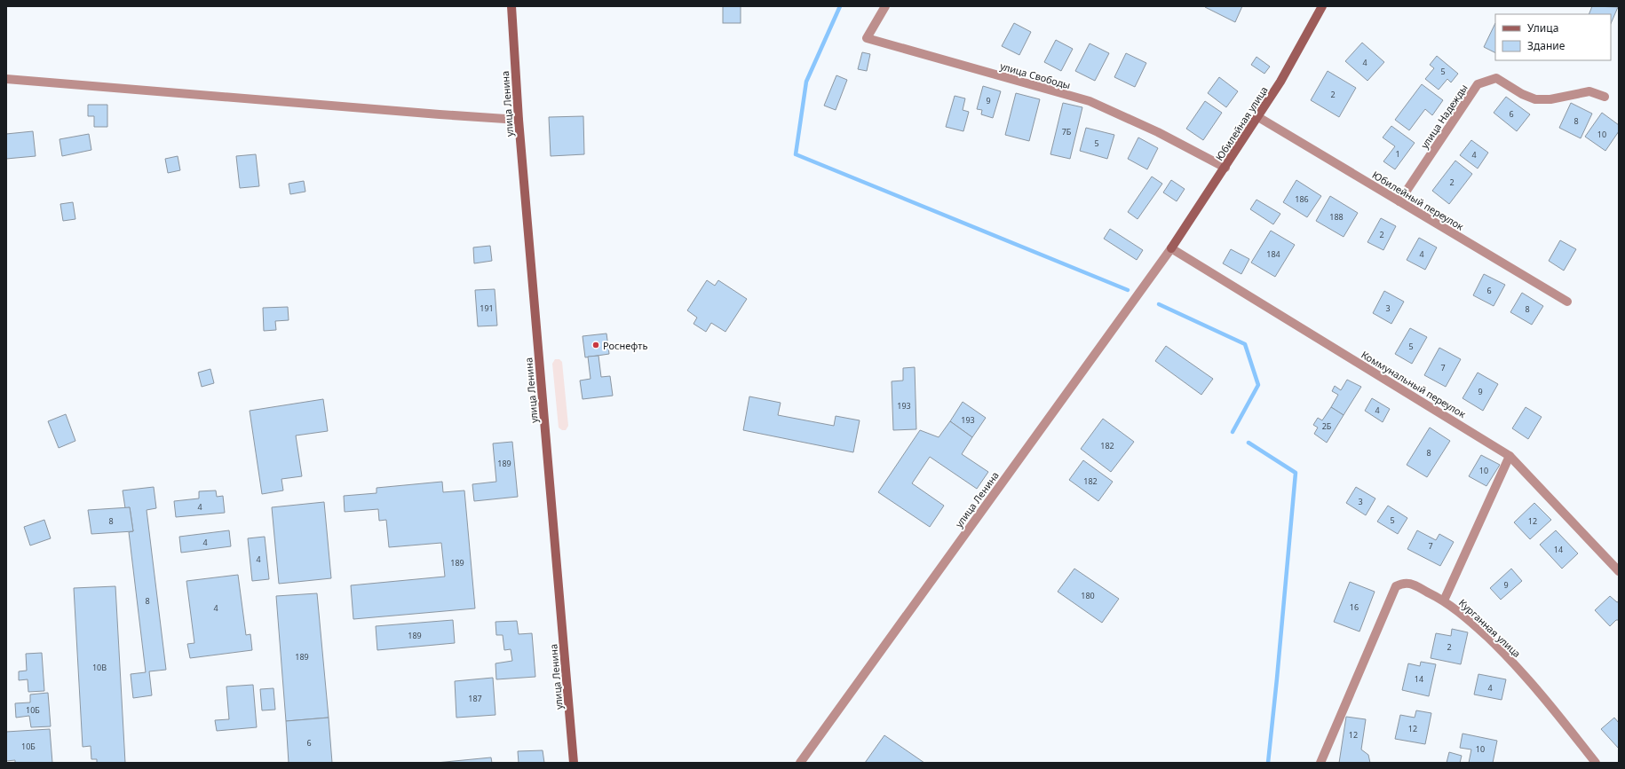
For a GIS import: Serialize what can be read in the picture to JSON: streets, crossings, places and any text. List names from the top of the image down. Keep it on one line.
{"streets":{"main road":["улица Ленина","Юбилейная улица"],"street":["улица Свободы","улица Надежды","Юбилейный переулок","Коммунальный переулок","Курганная улица"]},"crossings":[["улица Свободы","Юбилейная улица"],["улица Ленина","Юбилейная улица"],["улица Ленина","Коммунальный переулок"],["улица Надежды","Юбилейный переулок"],["Юбилейная улица","Юбилейный переулок"],["Юбилейная улица","Коммунальный переулок"]],"places":["Роснефть"],"house_numbers":["4","5","2","9","6","8","7Б","10","5","1","4","2","186","188","2","184","4","6","191","3","8","5","7","9","193","4","193","2Б","182","8","189","10","182","3","4","5","8","12","4","7","14","4","189","9","180","8","16","4","189","2","189","10В","14","4","187","10Б","12","12","6","10Б","10"],"legend":["Улица","Здание"]}
